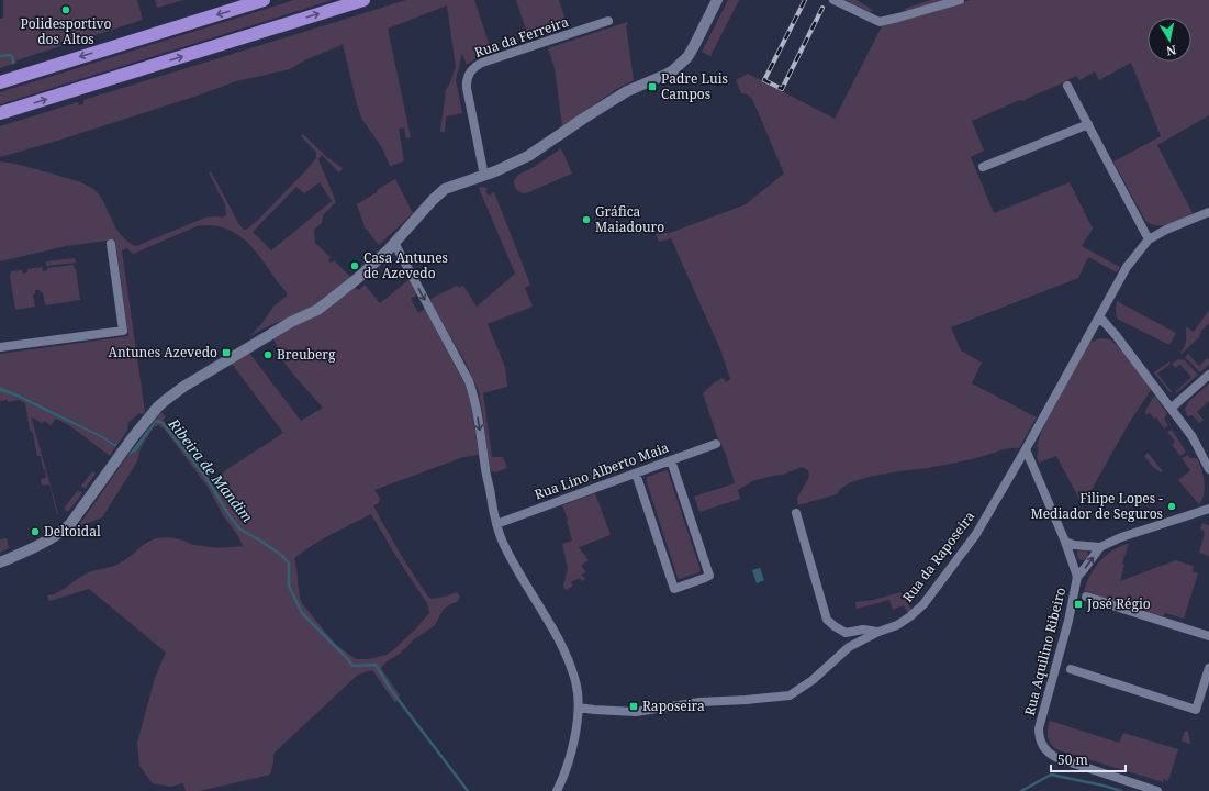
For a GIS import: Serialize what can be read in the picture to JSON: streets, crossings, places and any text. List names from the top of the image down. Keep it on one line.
{"streets":{"street":["Rua da Ferreira","Rua Lino Alberto Maia","Rua da Raposeira","Rua Aquilino Ribeiro"]},"crossings":[["Rua da Raposeira","Rua Aquilino Ribeiro"]],"water":["Ribeira de Mandim"],"places":{"other":["Polidesportivo dos Altos","Gráfica Maiadouro","Casa Antunes de Azevedo","Breuberg","Filipe Lopes - Mediador de Seguros","Deltoidal"],"transit":["Padre Luis Campos","Antunes Azevedo","José Régio","Raposeira"]},"scale_bar":"50 m","north":"bottom"}
